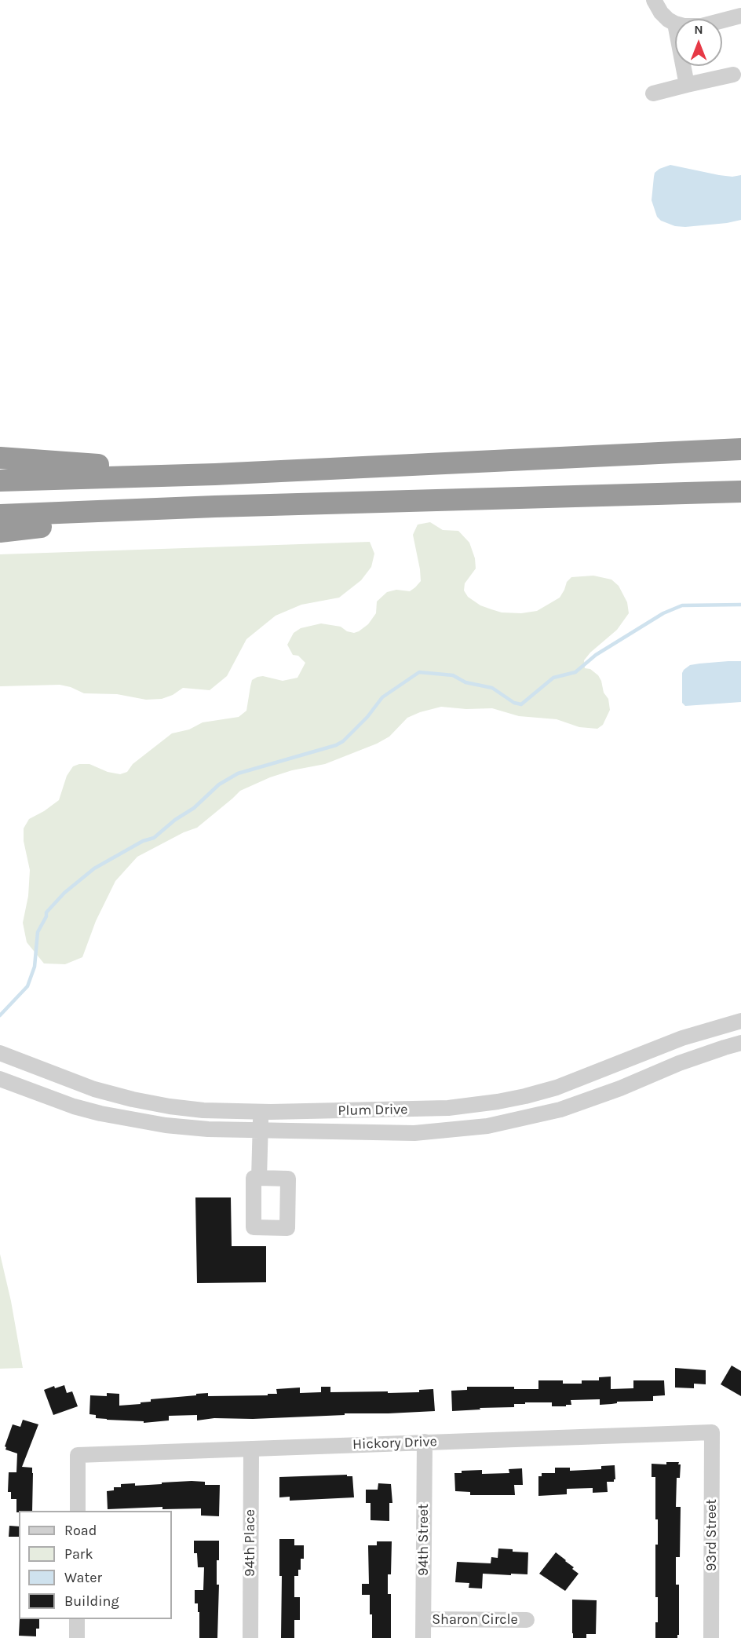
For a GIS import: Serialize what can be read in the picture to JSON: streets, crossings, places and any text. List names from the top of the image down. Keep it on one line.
{"streets":{"street":["Plum Drive","Hickory Drive","93rd Street","94th Street","94th Place","Sharon Circle"]},"crossings":[["Hickory Drive","93rd Street"],["Hickory Drive","94th Street"],["Hickory Drive","94th Place"],["94th Street","Sharon Circle"]],"legend":["Road","Park","Water","Building"],"north":"top"}
